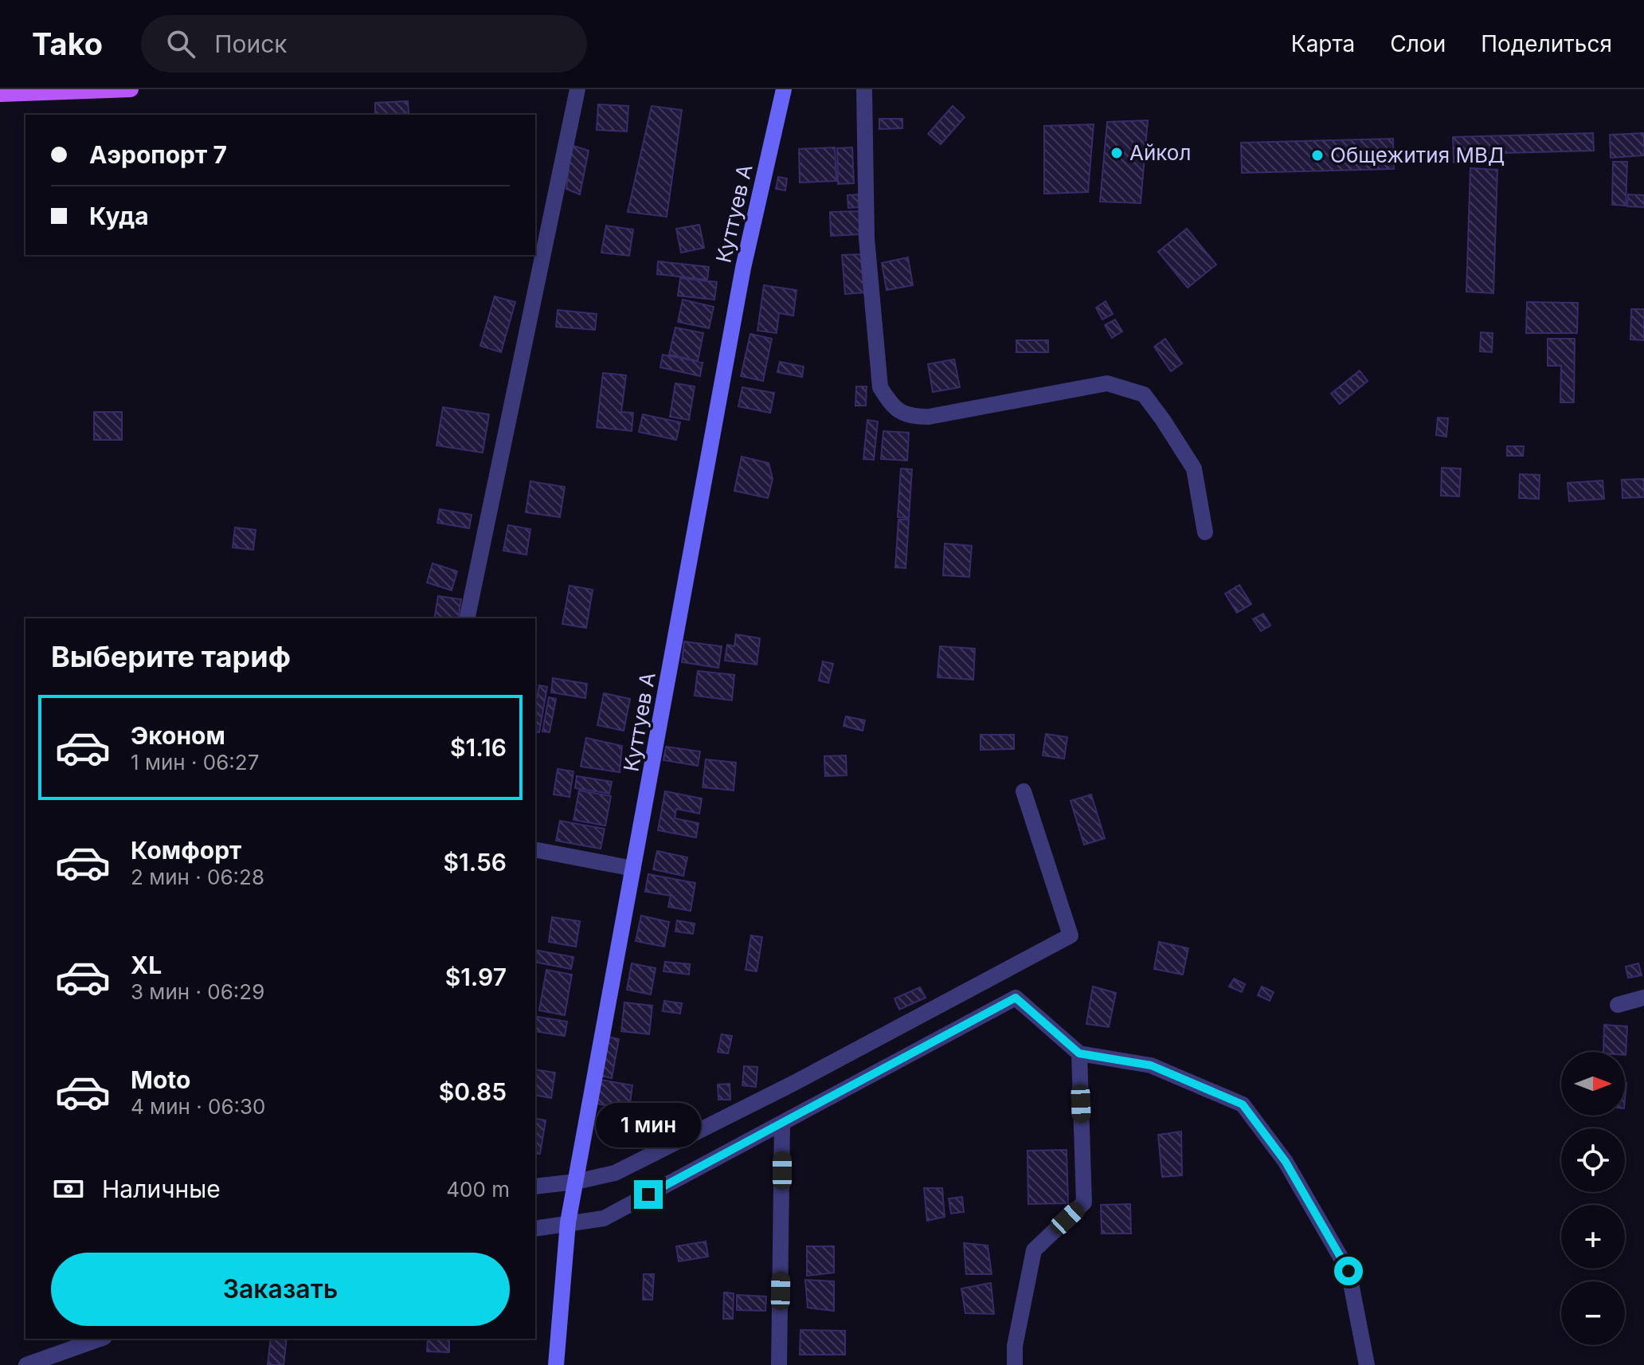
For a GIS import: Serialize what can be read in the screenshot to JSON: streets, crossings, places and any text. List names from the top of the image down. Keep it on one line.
{"streets":{"street":["Куттуев А"]},"places":["Айкол","Общежития МВД"],"north":"right","page":{"header":"Tako","search":"Поиск","nav":["Карта","Слои","Поделиться"],"banner":["Аэропорт 7","Куда"],"heading":"Выберите тариф","list":[{"name":"Эконом","note":"1 мин · 06:27","value":"$1.16"},{"name":"Комфорт","note":"2 мин · 06:28","value":"$1.56"},{"name":"XL","note":"3 мин · 06:29","value":"$1.97"},{"name":"Moto","note":"4 мин · 06:30","value":"$0.85"}],"map_buttons":["+","−"],"bubble":"1 мин","pay":["Наличные","400 m"],"buttons":"Заказать"}}
